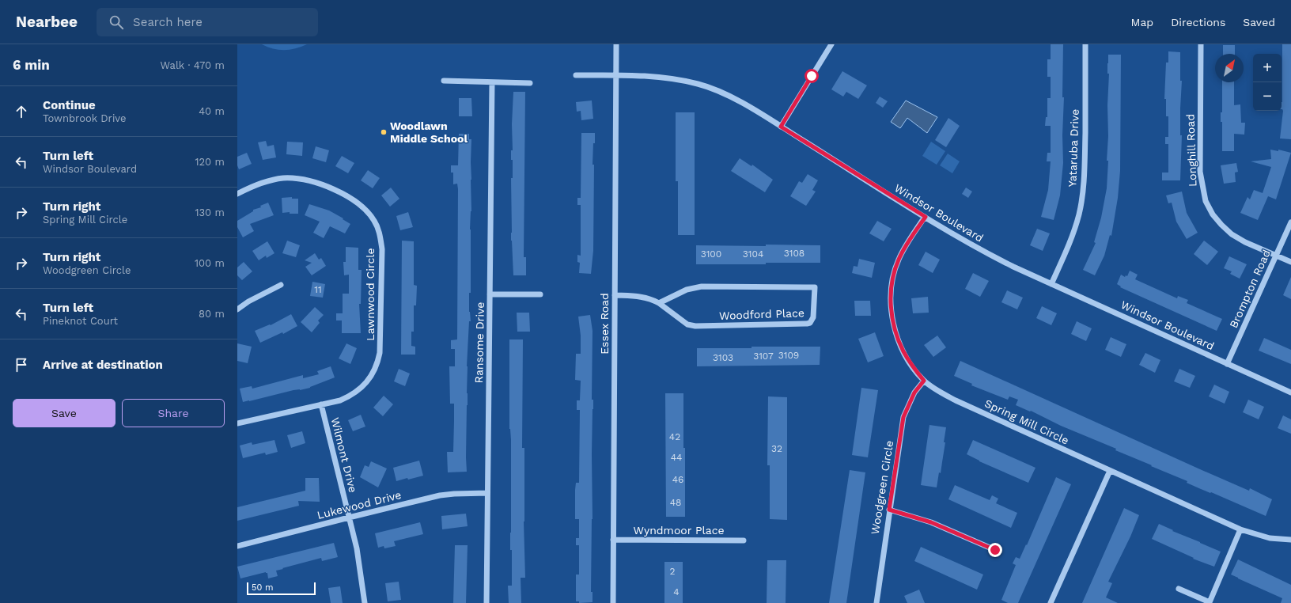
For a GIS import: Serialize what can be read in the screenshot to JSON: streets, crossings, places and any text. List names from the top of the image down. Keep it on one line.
{"streets":{"street":["Yataruba Drive","Longhill Road","Windsor Boulevard","Brompton Road","Lawnwood Circle","Woodford Place","Essex Road","Ransome Drive","Spring Mill Circle","Wilmont Drive","Woodgreen Circle","Lukewood Drive","Wyndmoor Place"]},"crossings":[["Yataruba Drive","Windsor Boulevard"],["Longhill Road","Brompton Road"],["Windsor Boulevard","Brompton Road"],["Windsor Boulevard","Essex Road"],["Windsor Boulevard","Spring Mill Circle"],["Lawnwood Circle","Wilmont Drive"],["Woodford Place","Essex Road"],["Essex Road","Wyndmoor Place"],["Ransome Drive","Lukewood Drive"],["Spring Mill Circle","Woodgreen Circle"],["Wilmont Drive","Lukewood Drive"]],"places":["Woodlawn Middle School"],"house_numbers":["3108","3100","3104","11","3109","3107","3103","42","32","44","46","48","2","4"],"scale_bar":"50 m","north":"top right","page":{"header":"Nearbee","search":"Search here","nav":["Map","Directions","Saved"],"heading":["6 min","Walk · 470 m"],"map_buttons":["+","−"],"list":[["Continue","Townbrook Drive","40 m"],["Turn left","Windsor Boulevard","120 m"],["Turn right","Spring Mill Circle","130 m"],["Turn right","Woodgreen Circle","100 m"],["Turn left","Pineknot Court","80 m"],"Arrive at destination"],"buttons":["Save","Share"],"scale":"50 m"}}
